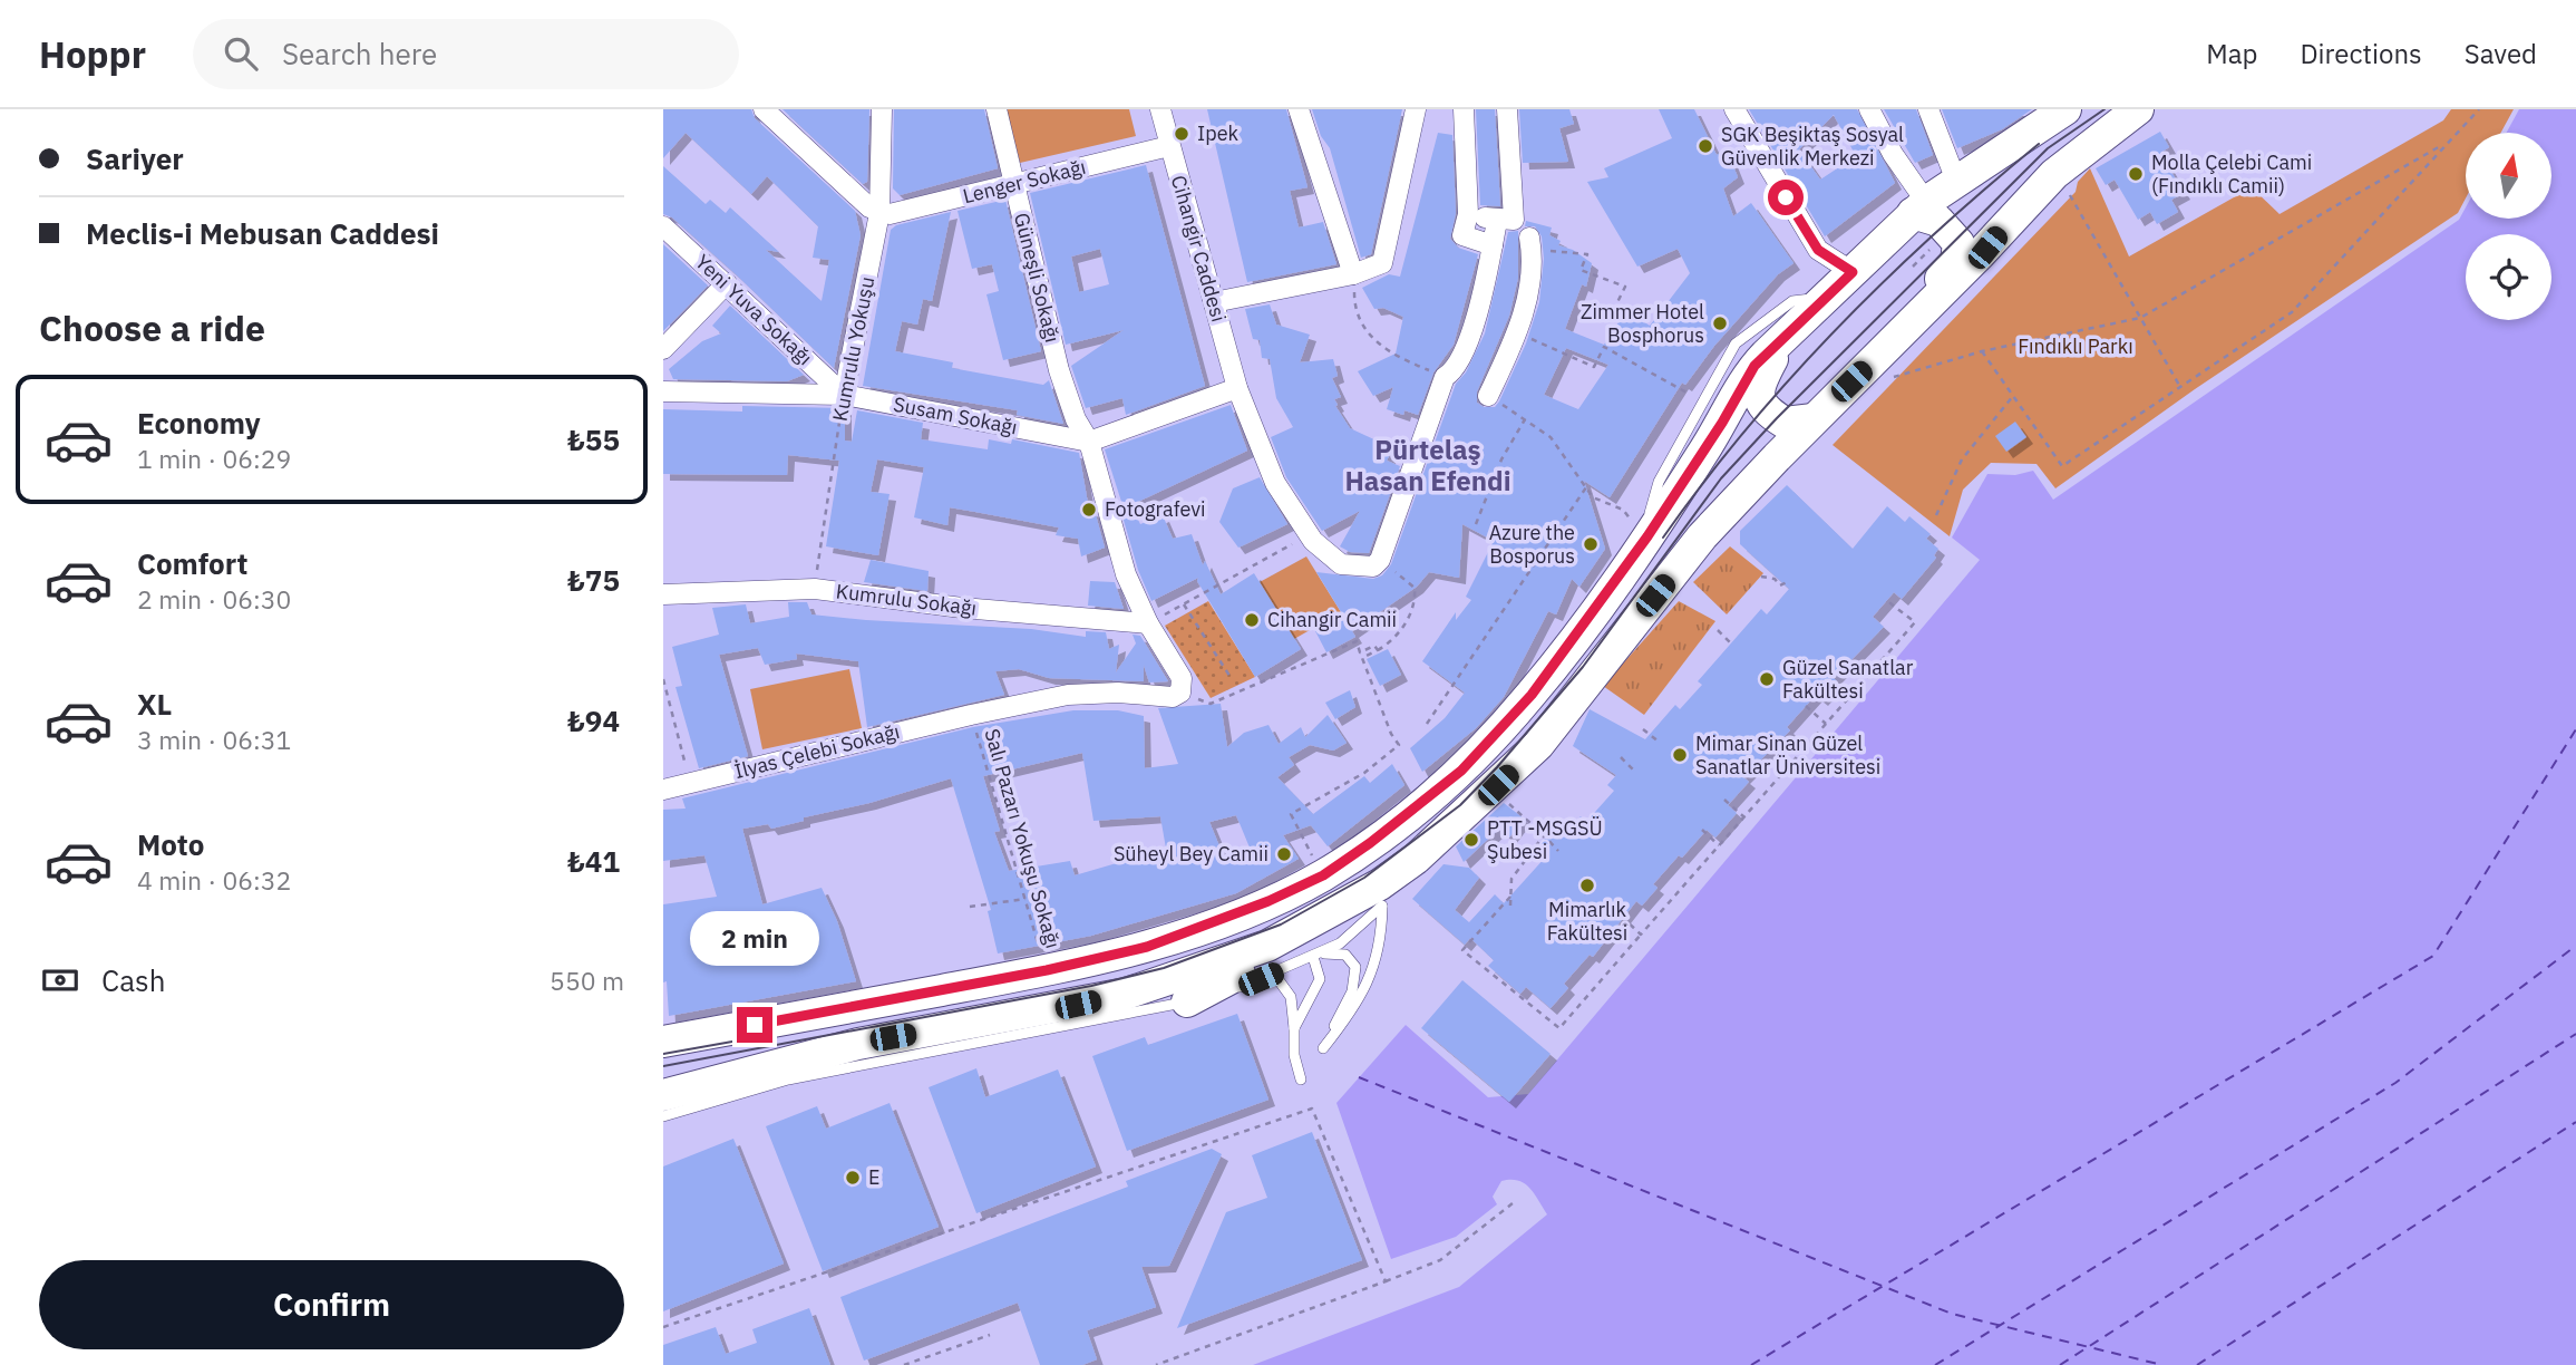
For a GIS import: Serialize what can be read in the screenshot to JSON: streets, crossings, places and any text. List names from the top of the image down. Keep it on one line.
{"streets":{"street":["Lenger Sokağı","Cihangir Caddesi","Güneşli Sokağı","Yeni Yuva Sokağı","Kumrulu Yokuşu","Susam Sokağı","Kumrulu Sokağı","İlyas Çelebi Sokağı"],"path":["Salı Pazarı Yokuşu Sokağı"]},"crossings":[["Lenger Sokağı","Cihangir Caddesi"],["Lenger Sokağı","Güneşli Sokağı"],["Lenger Sokağı","Kumrulu Yokuşu"],["Güneşli Sokağı","Susam Sokağı"],["Güneşli Sokağı","Kumrulu Sokağı"],["Güneşli Sokağı","İlyas Çelebi Sokağı"],["Yeni Yuva Sokağı","Kumrulu Yokuşu"],["Yeni Yuva Sokağı","Susam Sokağı"],["Kumrulu Yokuşu","Susam Sokağı"],["Kumrulu Yokuşu","Kumrulu Sokağı"],["İlyas Çelebi Sokağı","Salı Pazarı Yokuşu Sokağı"]],"districts":["Pürtelaş Hasan Efendi"],"parks":["Fındıklı Parkı"],"places":["Ipek","SGK Beşiktaş Sosyal Güvenlik Merkezi","Molla Çelebi Cami (Fındıklı Camii)","Zimmer Hotel Bosphorus","Fotografevi","Azure the Bosporus","Cihangir Camii","Güzel Sanatlar Fakültesi","Mimar Sinan Güzel Sanatlar Üniversitesi","PTT -MSGSÜ Şubesi","Süheyl Bey Camii","Mimarlık Fakültesi","E"],"north":"top","page":{"header":"Hoppr","search":"Search here","nav":["Map","Directions","Saved"],"banner":["Sariyer","Meclis-i Mebusan Caddesi"],"heading":"Choose a ride","list":[{"name":"Economy","note":"1 min · 06:29","value":"₺55"},{"name":"Comfort","note":"2 min · 06:30","value":"₺75"},{"name":"XL","note":"3 min · 06:31","value":"₺94"},{"name":"Moto","note":"4 min · 06:32","value":"₺41"}],"bubble":"2 min","pay":["Cash","550 m"],"buttons":"Confirm"}}
